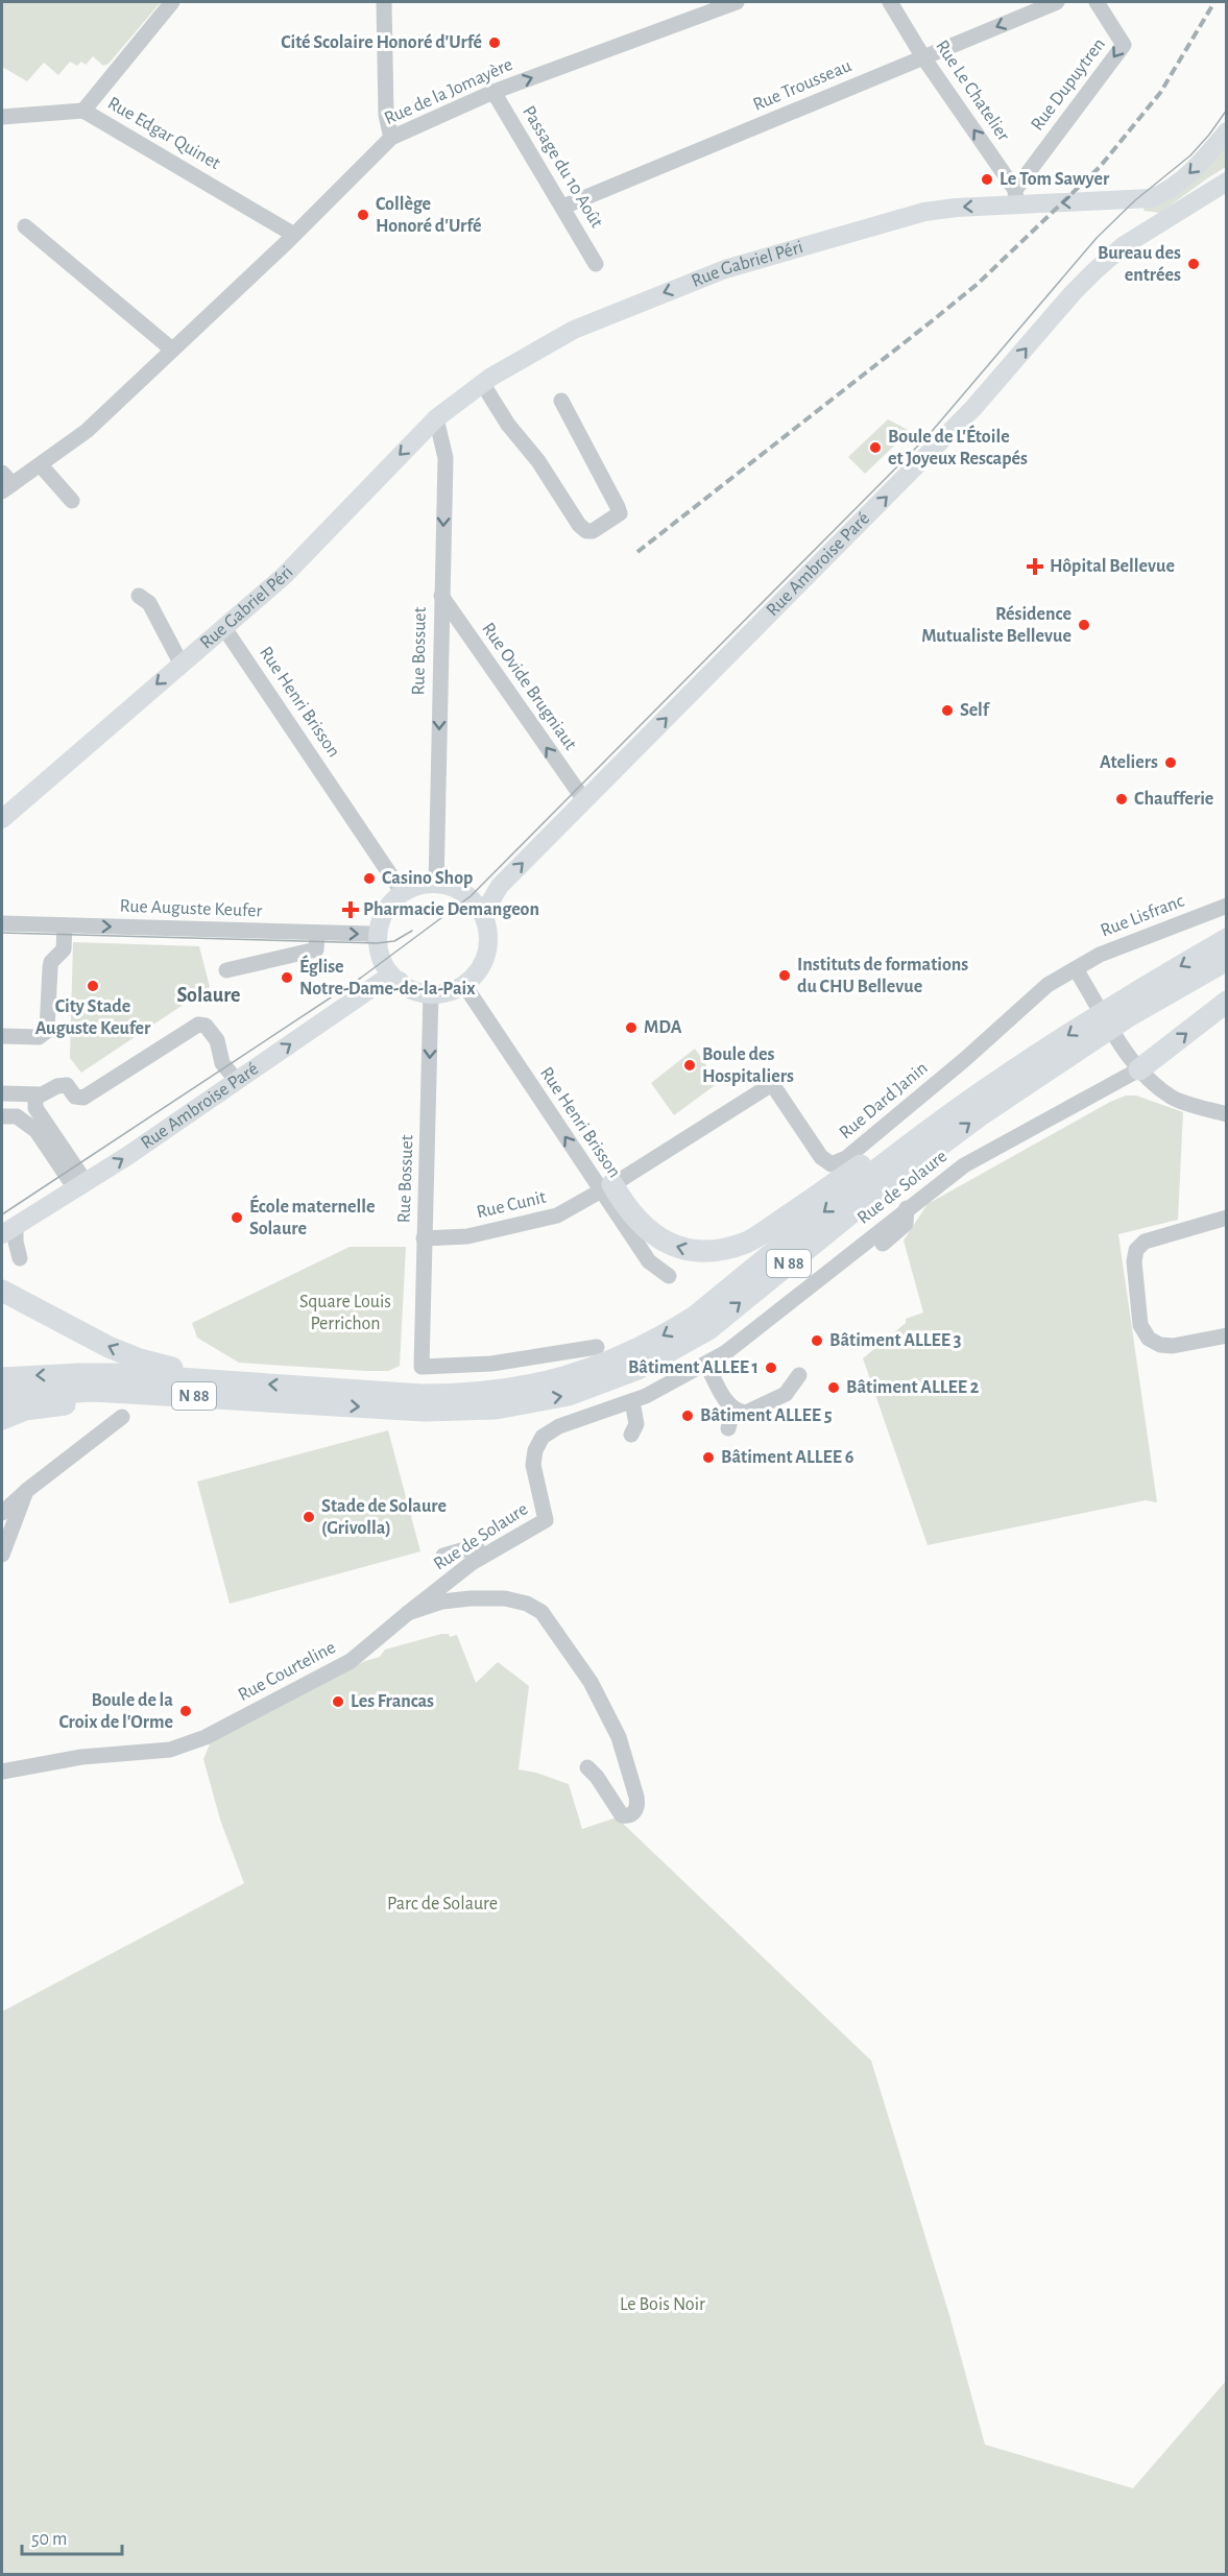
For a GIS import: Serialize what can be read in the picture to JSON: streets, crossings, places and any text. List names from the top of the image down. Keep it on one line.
{"streets":{"highway":["N 88"],"main road":["Rue Gabriel Péri","Rue Ambroise Paré"],"street":["Rue Dupuytren","Rue Trousseau","Rue Le Chatelier","Rue de la Jomayère","Rue Edgar Quinet","Passage du 10 Août","Rue Bossuet","Rue Ovide Brugniaut","Rue Henri Brisson","Rue Auguste Keufer","Rue Lisfranc","Rue Dard Janin","Rue de Solaure","Rue Cunit","Rue Courteline"]},"crossings":[["Rue Dupuytren","Rue Le Chatelier"],["Rue Dupuytren","Rue Gabriel Péri"],["Rue Trousseau","Rue Le Chatelier"],["Rue Trousseau","Passage du 10 Août"],["Rue Le Chatelier","Rue Gabriel Péri"],["Rue de la Jomayère","Rue Edgar Quinet"],["Rue de la Jomayère","Passage du 10 Août"],["Rue Gabriel Péri","Rue Bossuet"],["Rue Gabriel Péri","Rue Henri Brisson"],["Rue Ambroise Paré","Rue Bossuet"],["Rue Ambroise Paré","Rue Ovide Brugniaut"],["Rue Ambroise Paré","Rue Henri Brisson"],["Rue Ambroise Paré","Rue Auguste Keufer"],["Rue Bossuet","Rue Ovide Brugniaut"],["Rue Bossuet","Rue Henri Brisson"],["Rue Bossuet","Rue Auguste Keufer"],["Rue Bossuet","Rue Cunit"],["Rue Henri Brisson","Rue Auguste Keufer"],["Rue Henri Brisson","Rue Dard Janin"],["Rue Henri Brisson","Rue Cunit"],["Rue Henri Brisson","N 88"],["Rue Lisfranc","Rue Dard Janin"],["Rue Dard Janin","Rue Cunit"],["Rue Dard Janin","N 88"],["Rue de Solaure","Rue Courteline"],["Rue Cunit","N 88"]],"one_way":["Rue Dupuytren","Rue Le Chatelier","Rue Gabriel Péri","Rue Ambroise Paré","Rue Bossuet","Rue Ovide Brugniaut","Rue Henri Brisson","Rue Auguste Keufer"],"districts":["Solaure"],"parks":["Square Louis Perrichon","Parc de Solaure","Le Bois Noir"],"places":{"other":["Cité Scolaire Honoré d'Urfé","Le Tom Sawyer","Collège Honoré d'Urfé","Bureau des entrées","Boule de L'Étoile et Joyeux Rescapés","Résidence Mutualiste Bellevue","Self","Ateliers","Chaufferie","Casino Shop","Instituts de formations du CHU Bellevue","Église Notre-Dame-de-la-Paix","City Stade Auguste Keufer","MDA","Boule des Hospitaliers","École maternelle Solaure","Bâtiment ALLEE 3","Bâtiment ALLEE 1","Bâtiment ALLEE 2","Bâtiment ALLEE 5","Bâtiment ALLEE 6","Stade de Solaure (Grivolla)","Les Francas","Boule de la Croix de l'Orme"],"health":["Hôpital Bellevue","Pharmacie Demangeon"]},"scale_bar":"50 m"}
